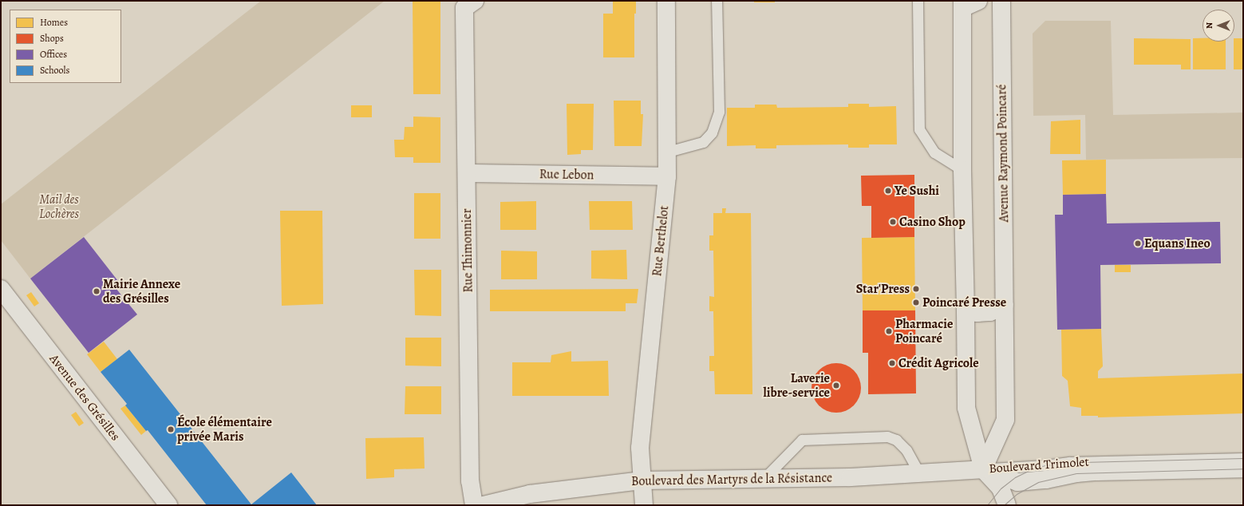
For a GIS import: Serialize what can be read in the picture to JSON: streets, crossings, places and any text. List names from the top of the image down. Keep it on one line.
{"streets":{"street":["Avenue Raymond Poincaré","Rue Lebon","Rue Berthelot","Rue Thimonnier","Avenue des Grésilles","Boulevard Trimolet","Boulevard des Martyrs de la Résistance"]},"crossings":[["Avenue Raymond Poincaré","Boulevard Trimolet"],["Avenue Raymond Poincaré","Boulevard des Martyrs de la Résistance"],["Rue Lebon","Rue Berthelot"],["Rue Lebon","Rue Thimonnier"],["Rue Berthelot","Boulevard des Martyrs de la Résistance"],["Boulevard Trimolet","Boulevard des Martyrs de la Résistance"]],"parks":["Mail des Lochères"],"places":["Ye Sushi","Casino Shop","Equans Ineo","Star'Press","Mairie Annexe des Grésilles","Poincaré Presse","Pharmacie Poincaré","Crédit Agricole","Laverie libre-service","École élémentaire privée Maris"],"legend":["Homes","Shops","Offices","Schools"],"north":"left"}
